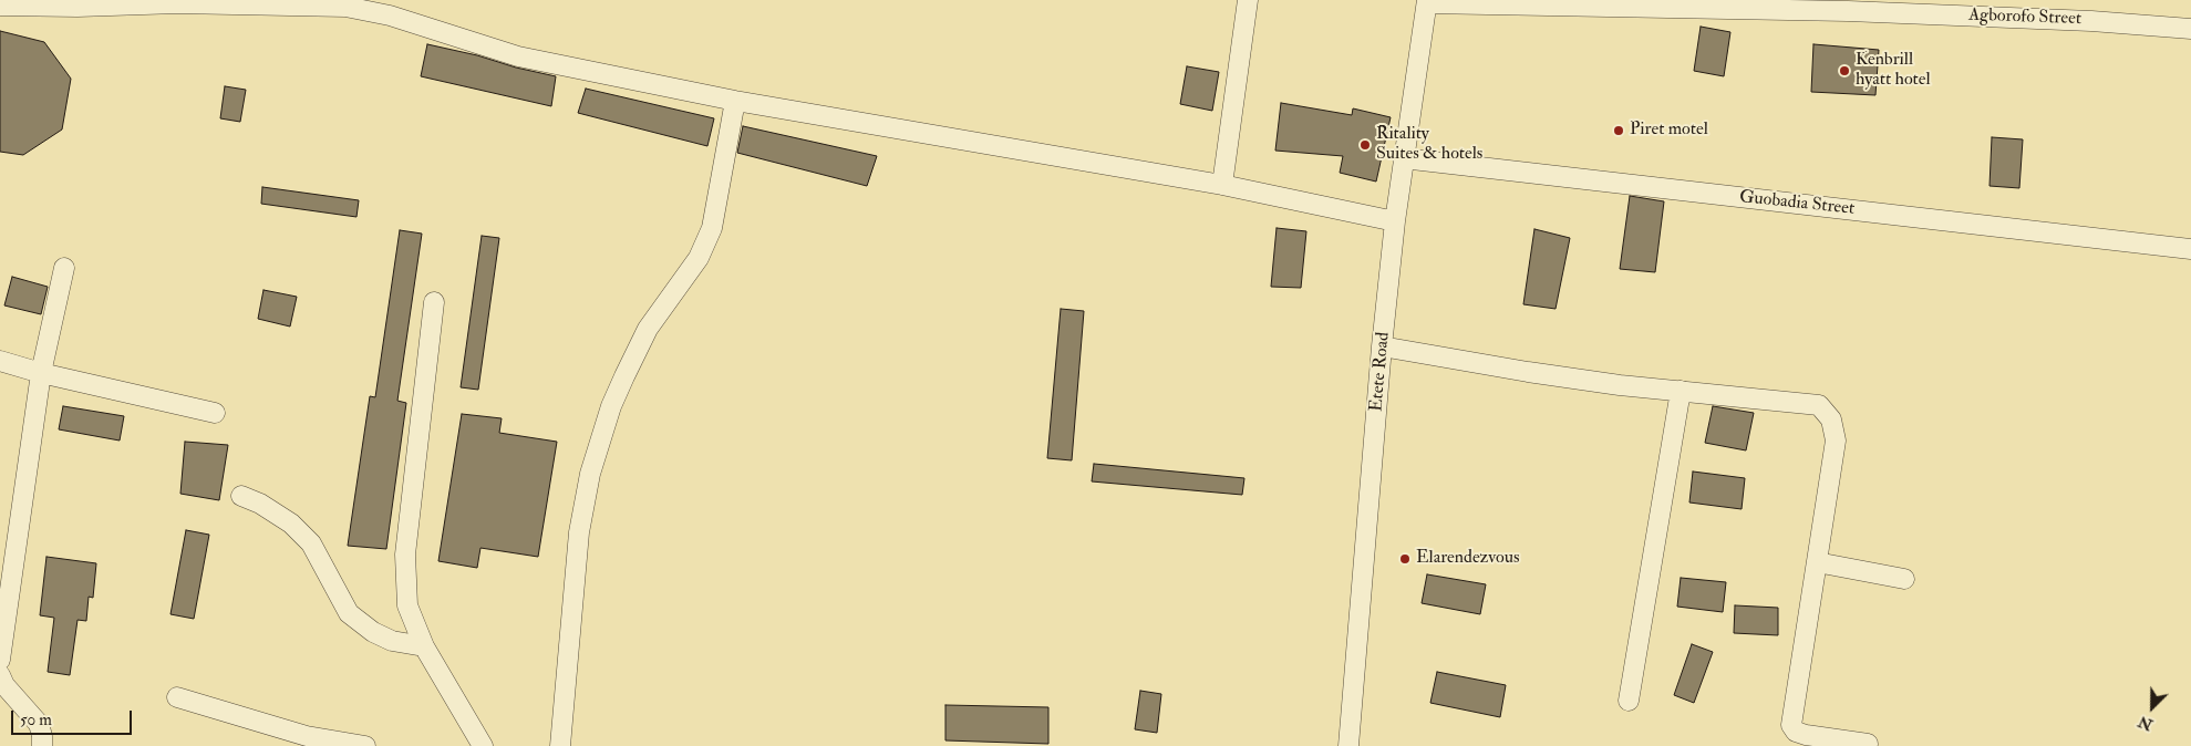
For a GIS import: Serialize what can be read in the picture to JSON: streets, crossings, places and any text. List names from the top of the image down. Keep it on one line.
{"streets":{"street":["Agborofo Street","Guobadia Street","Etete Road"]},"crossings":[["Agborofo Street","Etete Road"],["Guobadia Street","Etete Road"]],"places":["Kenbrill hyatt hotel","Piret motel","Ritality Suites & hotels","Elarendezvous"],"scale_bar":"50 m","north":"bottom left"}
